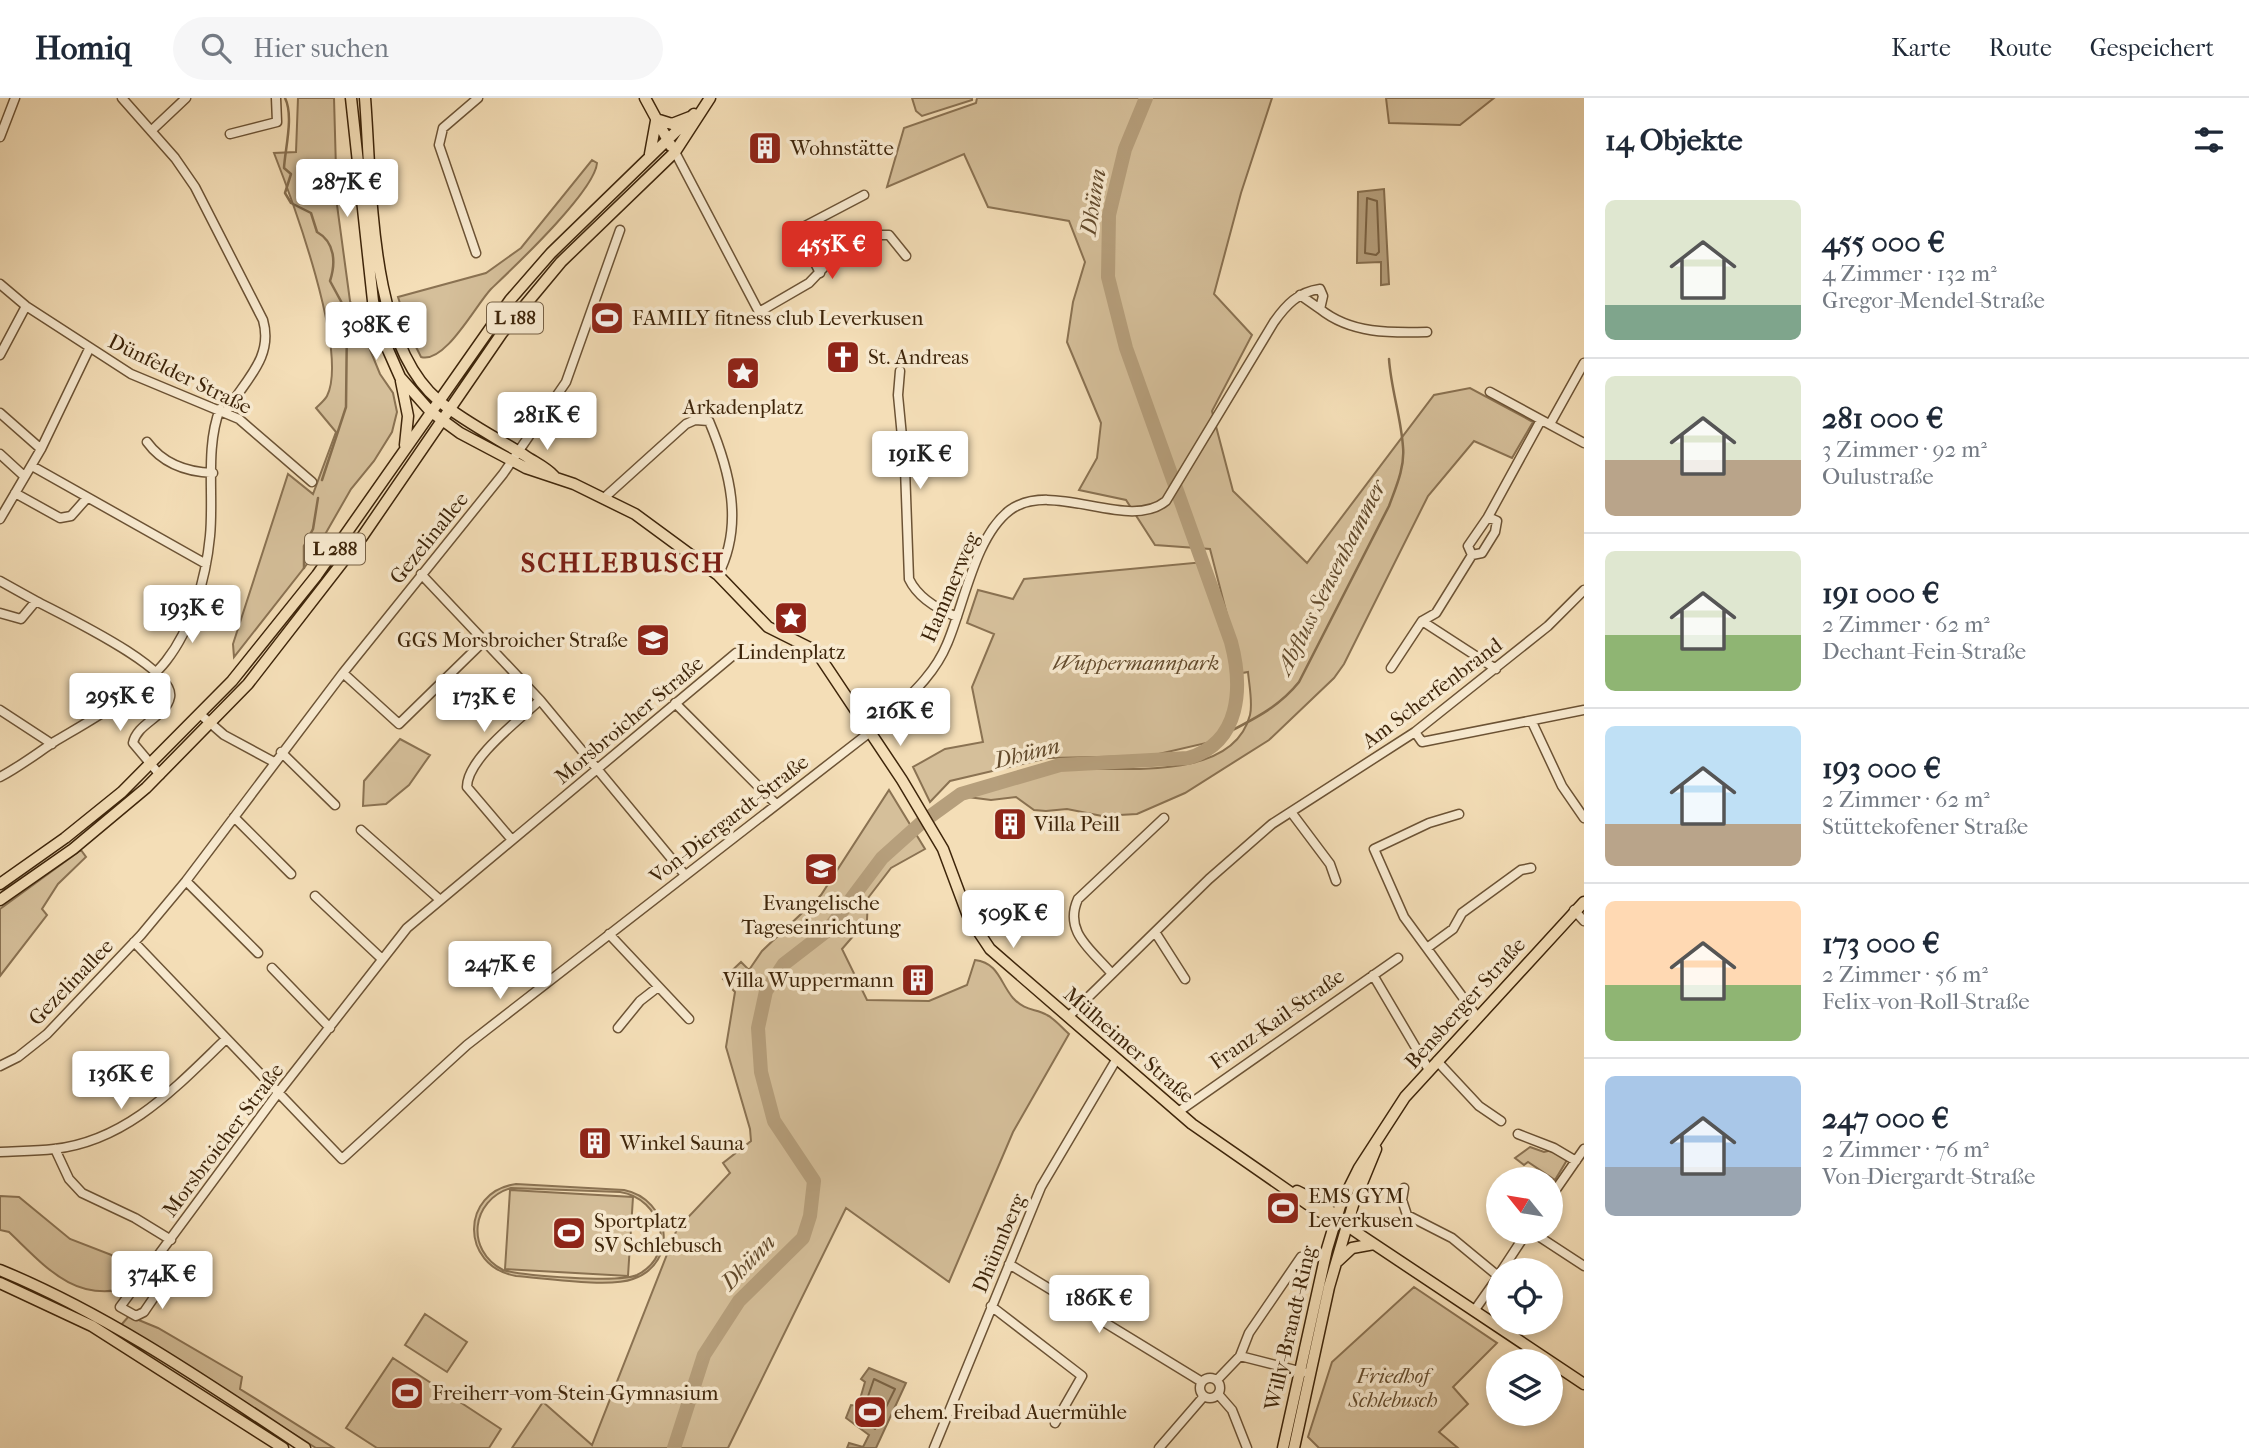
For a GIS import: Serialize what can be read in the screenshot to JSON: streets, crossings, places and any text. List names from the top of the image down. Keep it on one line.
{"streets":{"main road":["L 188","L 288","Bensberger Straße","Mülheimer Straße","Willy-Brandt-Ring"],"street":["Dünfelder Straße","Gezelinallee","Hammerweg","Am Scherfenbrand","Morsbroicher Straße","Von-Diergardt-Straße","Franz-Kail-Straße","Dhünnberg"]},"crossings":[["L 188","L 288"],["Hammerweg","Von-Diergardt-Straße"],["Hammerweg","Mülheimer Straße"],["Am Scherfenbrand","Mülheimer Straße"],["Morsbroicher Straße","Von-Diergardt-Straße"],["Von-Diergardt-Straße","Mülheimer Straße"],["Bensberger Straße","Mülheimer Straße"],["Bensberger Straße","Willy-Brandt-Ring"],["Franz-Kail-Straße","Mülheimer Straße"],["Mülheimer Straße","Dhünnberg"],["Mülheimer Straße","Willy-Brandt-Ring"]],"districts":["SCHLEBUSCH"],"water":["Dhünn","Abfluss Sensenhammer"],"parks":["Wuppermannpark","Friedhof Schlebusch"],"places":{"building":["Wohnstätte","Villa Peill","Villa Wuppermann","Winkel Sauna"],"sports":["FAMILY fitness club Leverkusen","EMS GYM Leverkusen","Sportplatz SV Schlebusch","Freiherr-vom-Stein-Gymnasium","ehem. Freibad Auermühle"],"church":["St. Andreas"],"place":["Arkadenplatz","Lindenplatz"],"school or university":["GGS Morsbroicher Straße","Evangelische Tageseinrichtung"]},"north":"top left","page":{"header":"Homiq","search":"Hier suchen","nav":["Karte","Route","Gespeichert"],"heading":"14 Objekte","price":["287K €","455K €","308K €","281K €","191K €","193K €","295K €","173K €","216K €","509K €","247K €","136K €","374K €","186K €"],"list":[{"name":"455 000 €","note":"4 Zimmer · 132 m² · Gregor-Mendel-Straße"},{"name":"281 000 €","note":"3 Zimmer · 92 m² · Oulustraße"},{"name":"191 000 €","note":"2 Zimmer · 62 m² · Dechant-Fein-Straße"},{"name":"193 000 €","note":"2 Zimmer · 62 m² · Stüttekofener Straße"},{"name":"173 000 €","note":"2 Zimmer · 56 m² · Felix-von-Roll-Straße"},{"name":"247 000 €","note":"2 Zimmer · 76 m² · Von-Diergardt-Straße"}]}}
